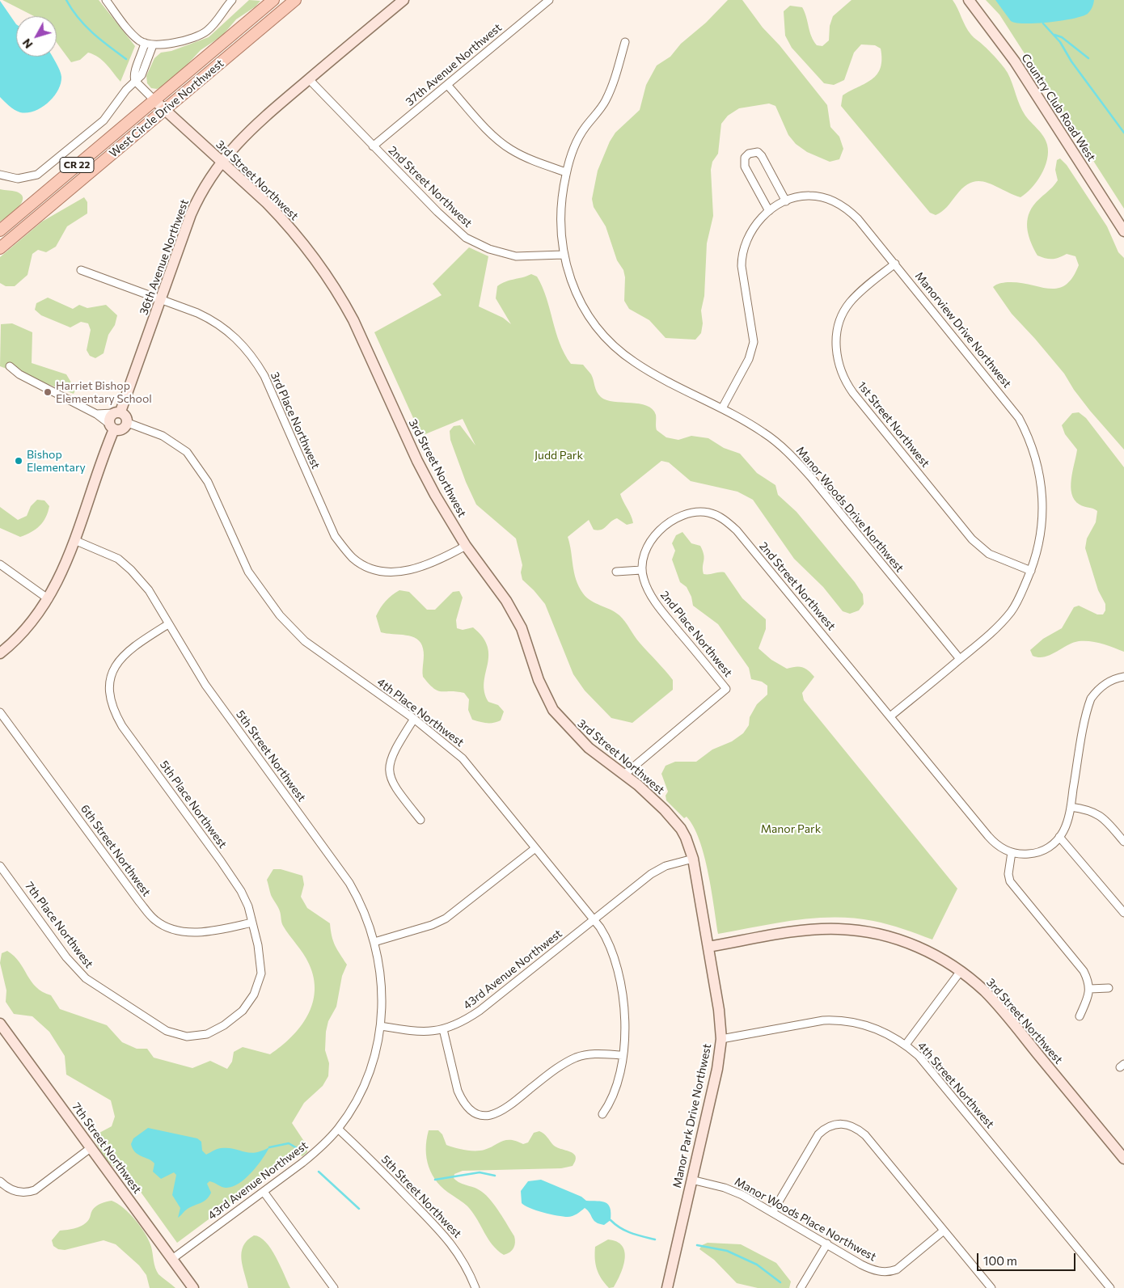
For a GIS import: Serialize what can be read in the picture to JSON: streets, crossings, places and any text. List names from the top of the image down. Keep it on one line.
{"streets":{"main road":["West Circle Drive Northwest","CR 22"],"street":["37th Avenue Northwest","Country Club Road West","3rd Street Northwest","2nd Street Northwest","36th Avenue Northwest","Manorview Drive Northwest","3rd Place Northwest","1st Street Northwest","Manor Woods Drive Northwest","2nd Place Northwest","4th Place Northwest","5th Street Northwest","5th Place Northwest","6th Street Northwest","7th Place Northwest","43rd Avenue Northwest","4th Street Northwest","Manor Park Drive Northwest","7th Street Northwest","Manor Woods Place Northwest"]},"crossings":[["37th Avenue Northwest","2nd Street Northwest"],["West Circle Drive Northwest","3rd Street Northwest"],["3rd Street Northwest","36th Avenue Northwest"],["3rd Street Northwest","3rd Place Northwest"],["3rd Street Northwest","2nd Place Northwest"],["3rd Street Northwest","43rd Avenue Northwest"],["3rd Street Northwest","Manor Park Drive Northwest"],["2nd Street Northwest","36th Avenue Northwest"],["2nd Street Northwest","Manorview Drive Northwest"],["2nd Street Northwest","Manor Woods Drive Northwest"],["2nd Street Northwest","2nd Place Northwest"],["36th Avenue Northwest","3rd Place Northwest"],["36th Avenue Northwest","4th Place Northwest"],["36th Avenue Northwest","5th Street Northwest"],["Manorview Drive Northwest","1st Street Northwest"],["Manorview Drive Northwest","Manor Woods Drive Northwest"],["4th Place Northwest","43rd Avenue Northwest"],["5th Street Northwest","5th Place Northwest"],["5th Street Northwest","43rd Avenue Northwest"],["5th Place Northwest","6th Street Northwest"],["5th Place Northwest","7th Place Northwest"],["43rd Avenue Northwest","7th Street Northwest"],["4th Street Northwest","Manor Park Drive Northwest"],["Manor Park Drive Northwest","Manor Woods Place Northwest"]],"parks":["Judd Park","Manor Park"],"places":["Harriet Bishop Elementary School","Bishop Elementary"],"scale_bar":"100 m","north":"bottom left"}
